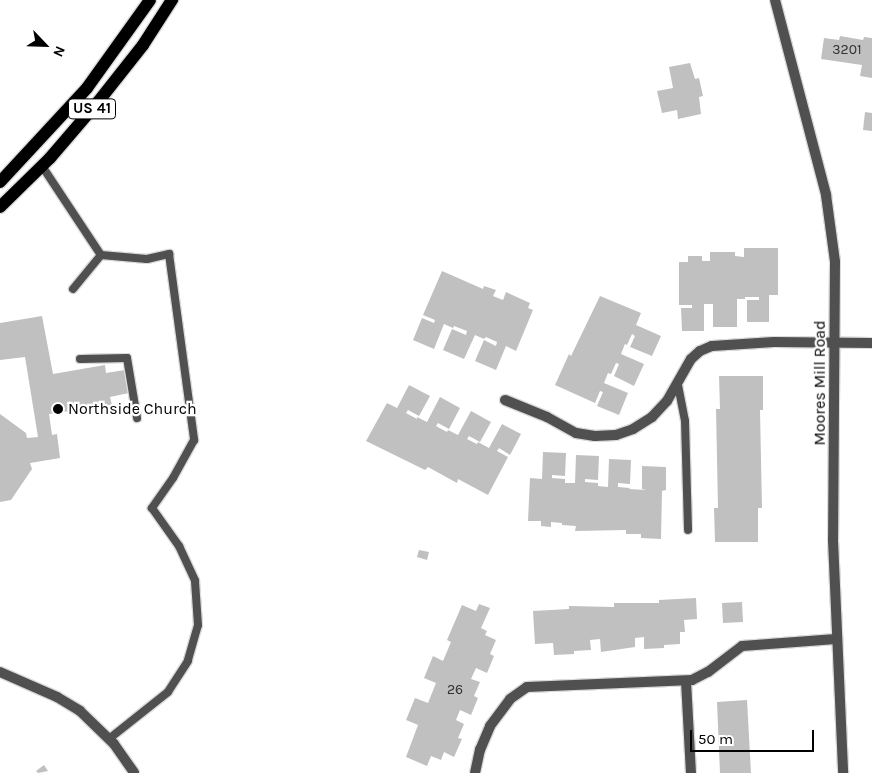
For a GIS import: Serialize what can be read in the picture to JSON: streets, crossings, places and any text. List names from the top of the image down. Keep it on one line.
{"streets":{"main road":["US 41"],"street":["Moores Mill Road"]},"places":["Northside Church"],"house_numbers":["3201","26"],"scale_bar":"50 m","north":"bottom right"}
